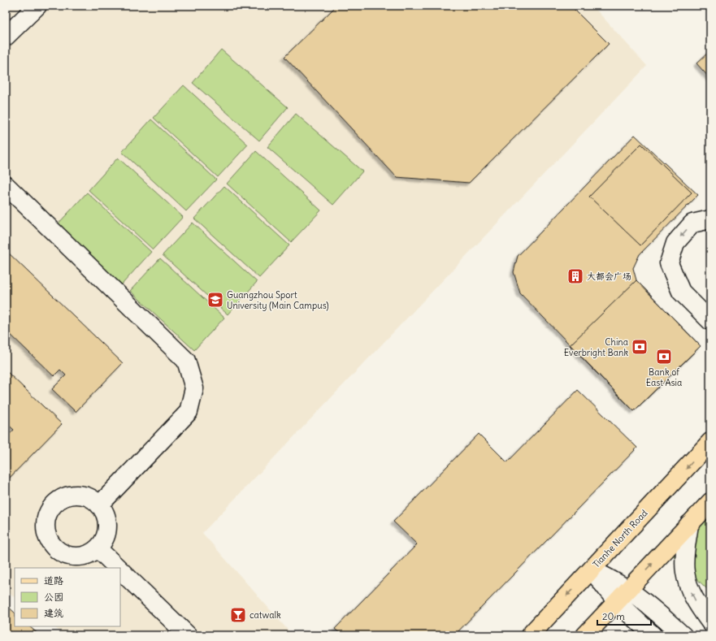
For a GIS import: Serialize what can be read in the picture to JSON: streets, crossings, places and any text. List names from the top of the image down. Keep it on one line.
{"streets":{"main road":["Tianhe North Road"]},"places":{"building":["大都会广场"],"school or university":["Guangzhou Sport University (Main Campus)"],"bank":["China Everbright Bank","Bank of East Asia"],"bar":["catwalk"]},"legend":["道路","公园","建筑"],"scale_bar":"20 m"}
